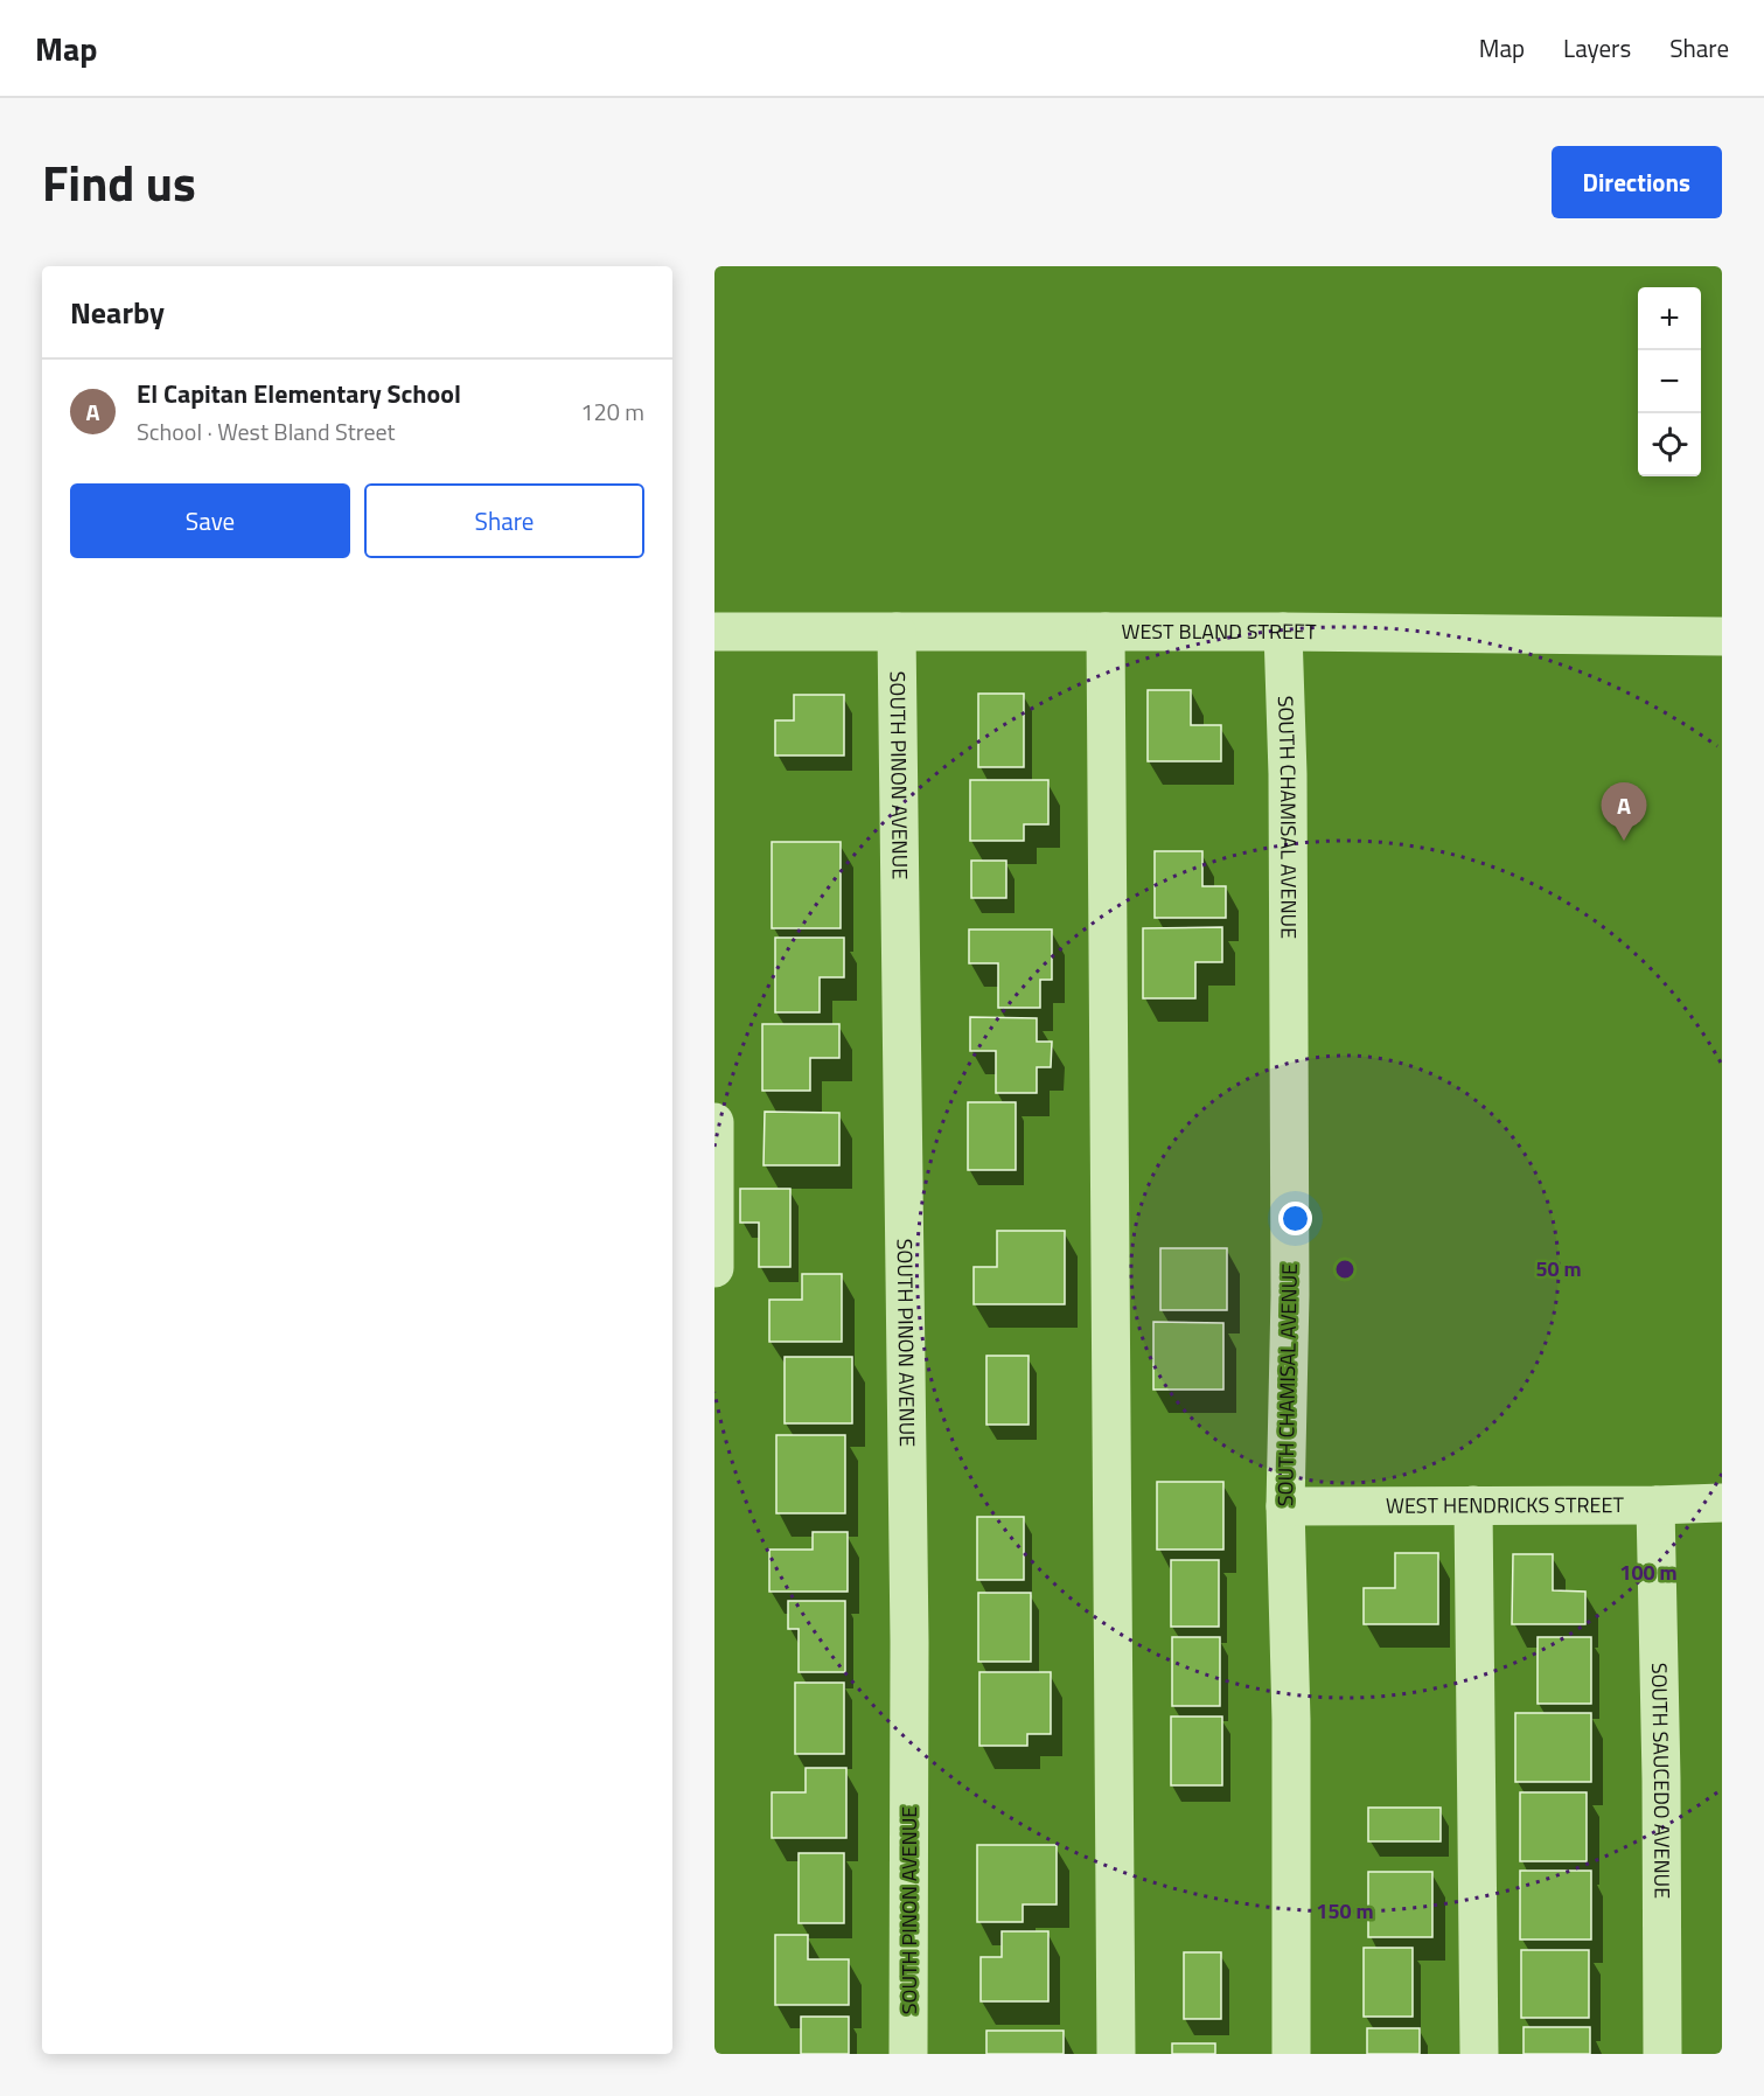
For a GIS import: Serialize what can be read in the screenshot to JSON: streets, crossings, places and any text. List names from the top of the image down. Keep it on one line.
{"streets":{"street":["WEST BLAND STREET","SOUTH PINON AVENUE","SOUTH CHAMISAL AVENUE","WEST HENDRICKS STREET","SOUTH SAUCEDO AVENUE"]},"crossings":[["WEST BLAND STREET","SOUTH PINON AVENUE"],["WEST BLAND STREET","SOUTH CHAMISAL AVENUE"],["SOUTH CHAMISAL AVENUE","WEST HENDRICKS STREET"],["WEST HENDRICKS STREET","SOUTH SAUCEDO AVENUE"]],"page":{"header":"Map","nav":["Map","Layers","Share"],"title":"Find us","buttons":["Directions",["Save","Share"]],"heading":"Nearby","map_buttons":["+","−"],"list":[{"mark":"A","name":"El Capitan Elementary School","note":"School · West Bland Street","value":"120 m"}],"pins":"A"},"rings":["50 m","100 m","150 m"]}
